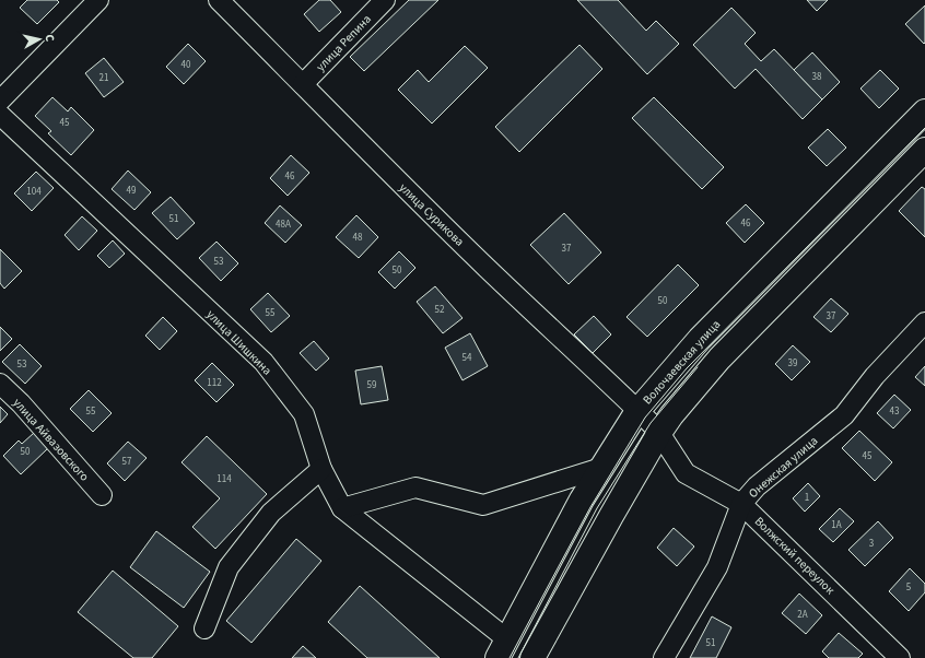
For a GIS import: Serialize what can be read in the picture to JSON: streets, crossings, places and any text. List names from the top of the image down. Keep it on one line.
{"streets":{"main road":["Волочаевская улица"],"street":["улица Репина","улица Сурикова","улица Шишкина","улица Айвазовского","Онежская улица","Волжский переулок"]},"crossings":[["улица Репина","улица Сурикова"],["улица Сурикова","Волочаевская улица"],["улица Сурикова","Волжский переулок"],["улица Шишкина","Волочаевская улица"],["Волочаевская улица","Волжский переулок"],["Онежская улица","Волжский переулок"]],"house_numbers":["40","38","21","45","46","49","104","51","46","48А","48","37","53","50","50","52","55","37","54","39","53","112","59","55","43","50","45","57","114","1","1А","3","5","2А","51"],"north":"right"}
